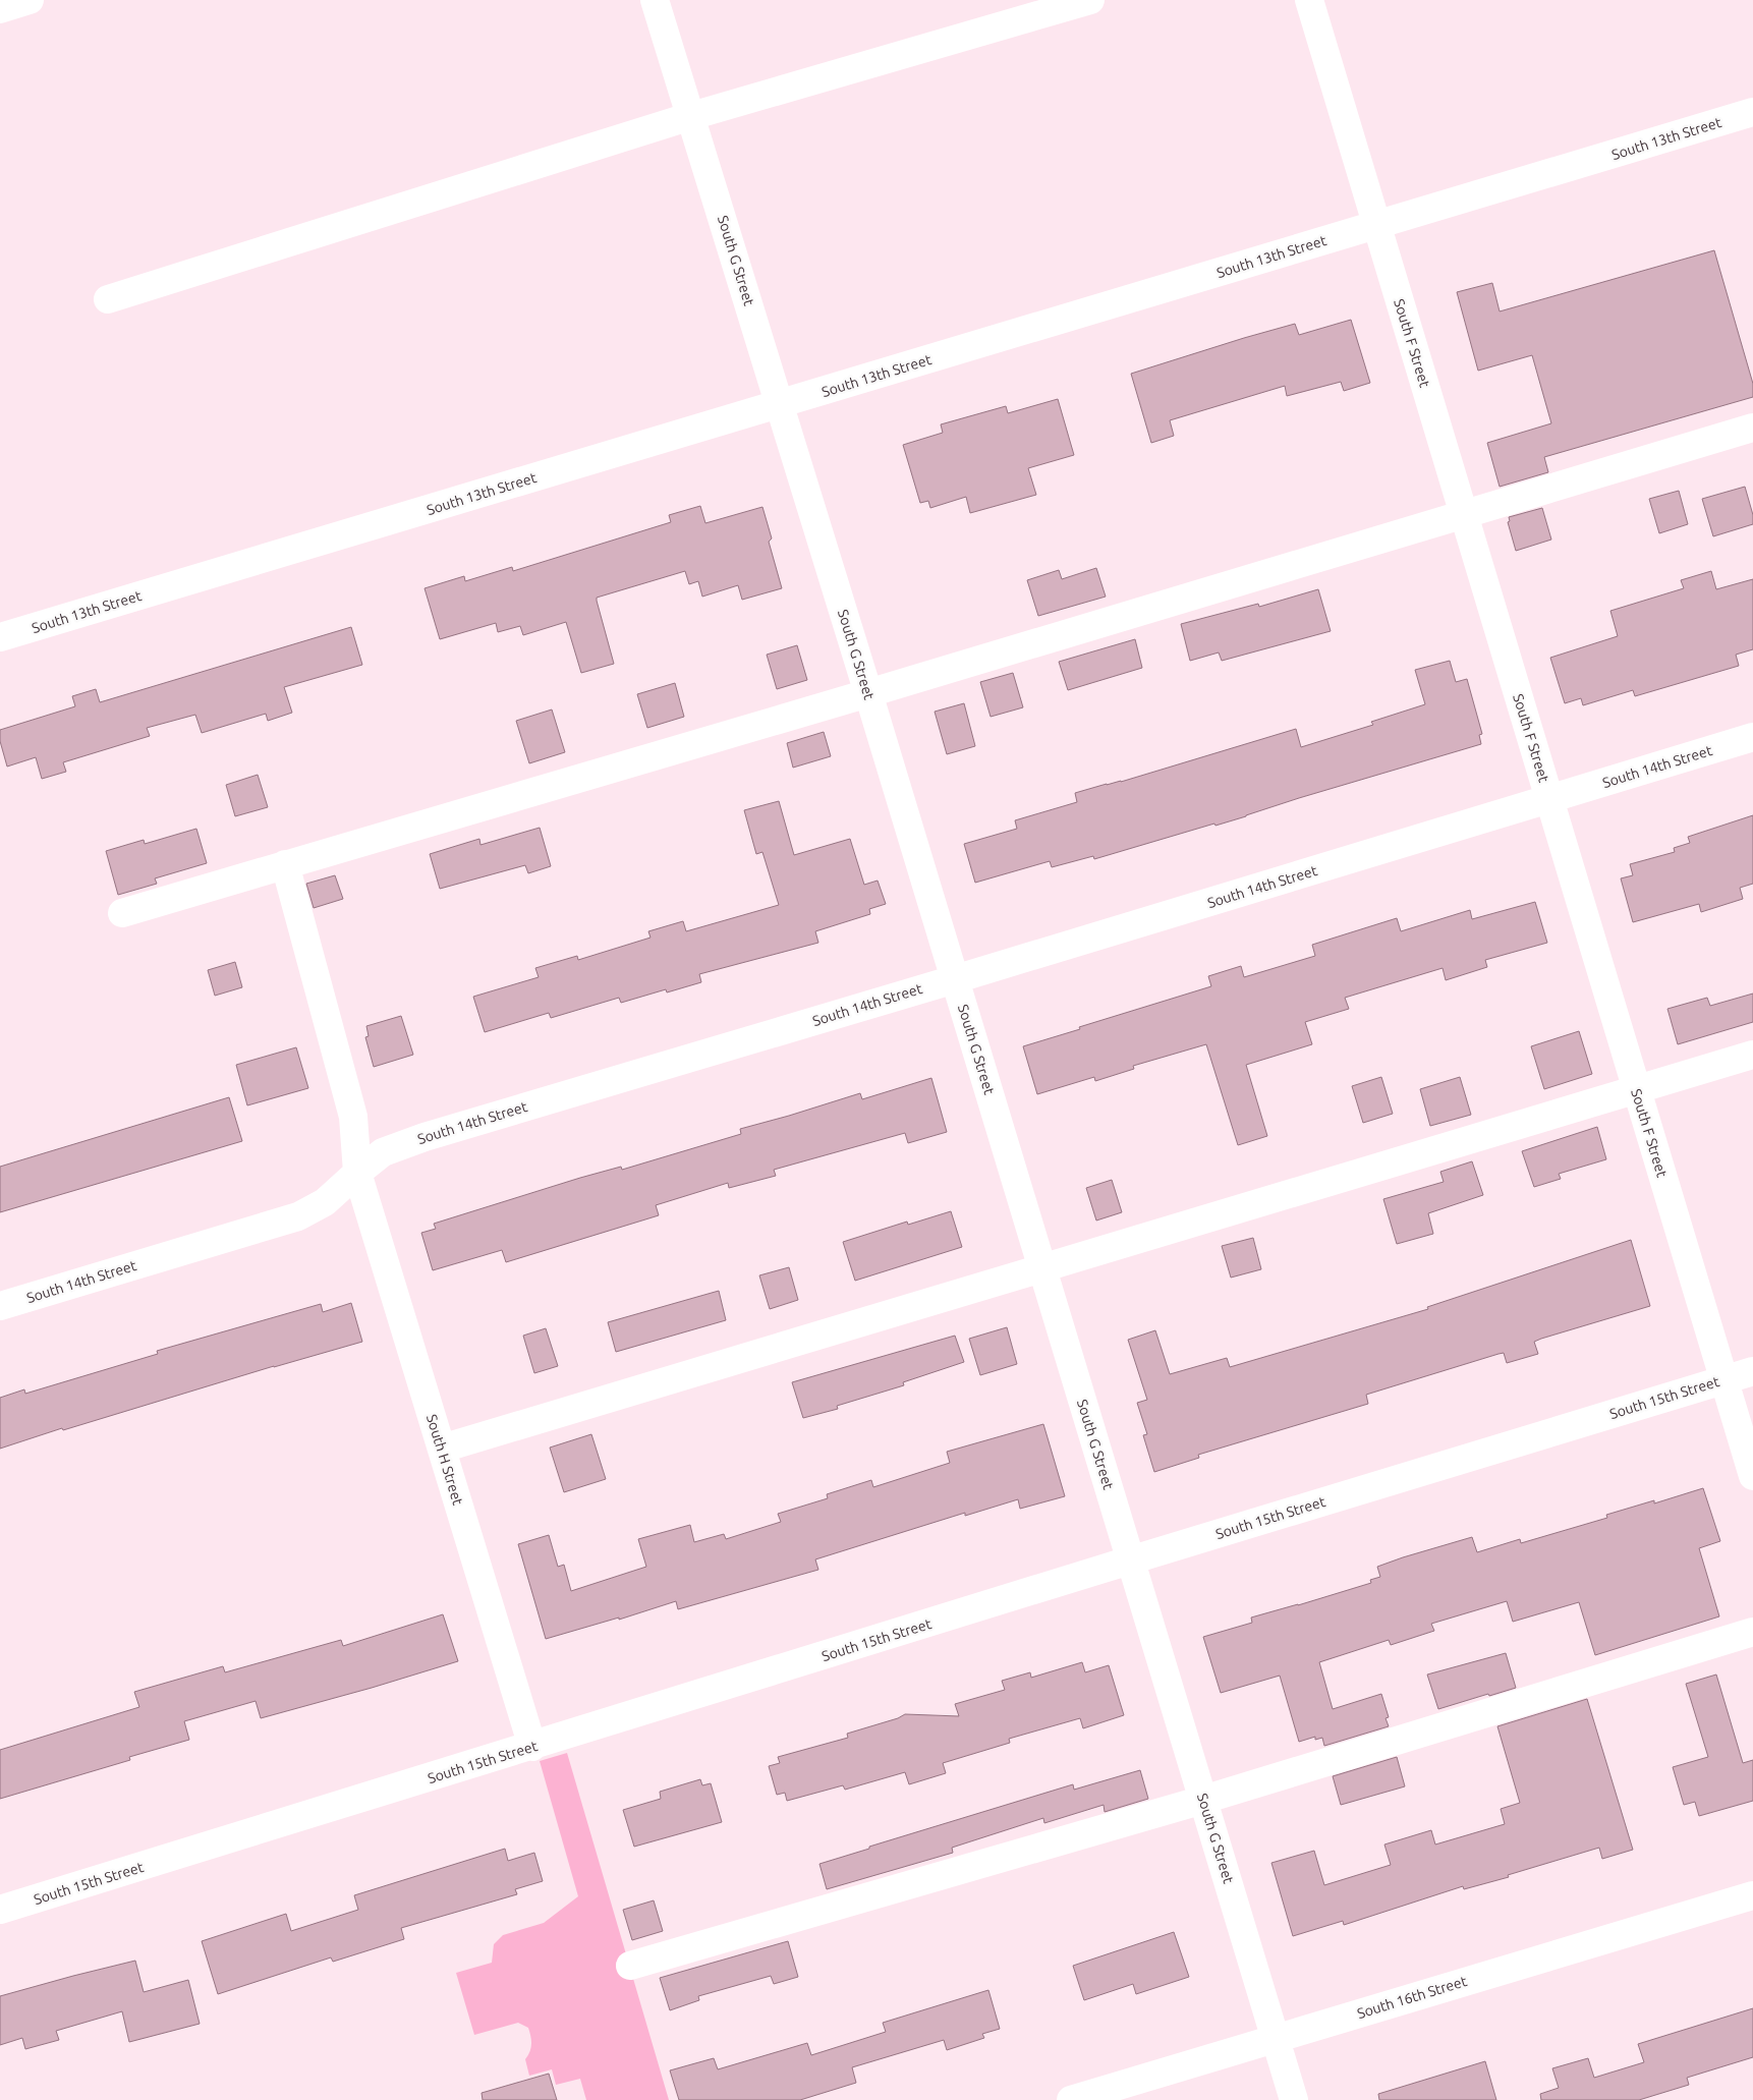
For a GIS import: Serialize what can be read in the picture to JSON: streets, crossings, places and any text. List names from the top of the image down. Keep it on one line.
{"streets":{"street":["South 13th Street","South G Street","South F Street","South 14th Street","South 15th Street","South H Street","South 16th Street"]},"crossings":[["South 13th Street","South G Street"],["South 13th Street","South F Street"],["South G Street","South 14th Street"],["South G Street","South 15th Street"],["South G Street","South 16th Street"],["South F Street","South 14th Street"],["South F Street","South 15th Street"],["South 14th Street","South H Street"],["South 15th Street","South H Street"]]}
